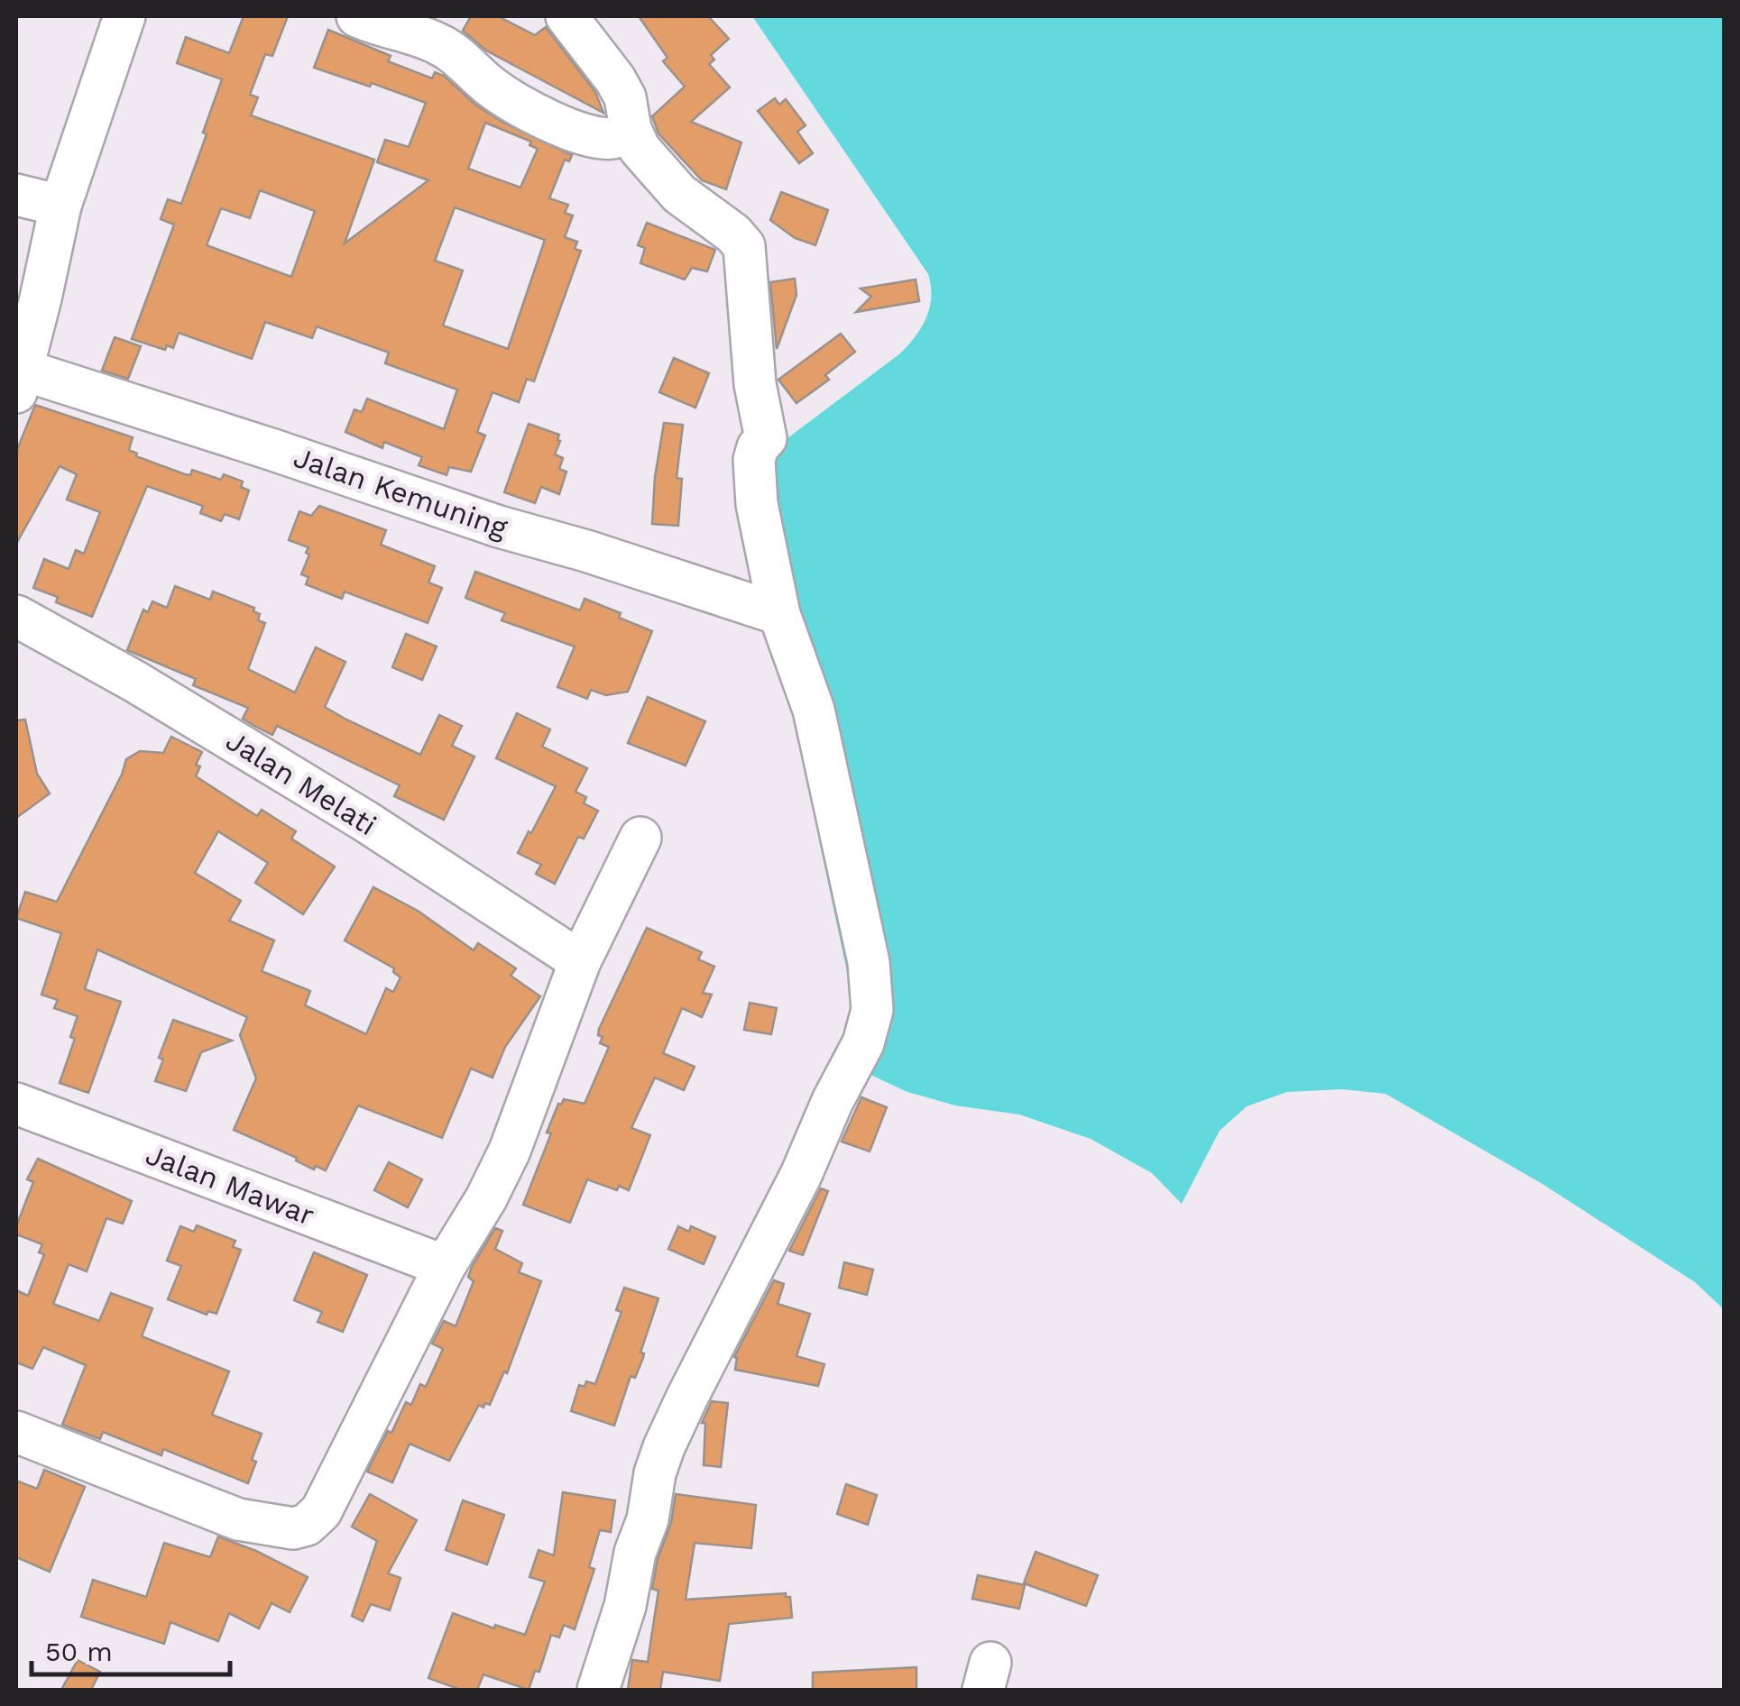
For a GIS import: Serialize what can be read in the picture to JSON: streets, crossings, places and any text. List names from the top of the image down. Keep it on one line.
{"streets":{"street":["Jalan Kemuning","Jalan Melati","Jalan Mawar"]},"scale_bar":"50 m"}
